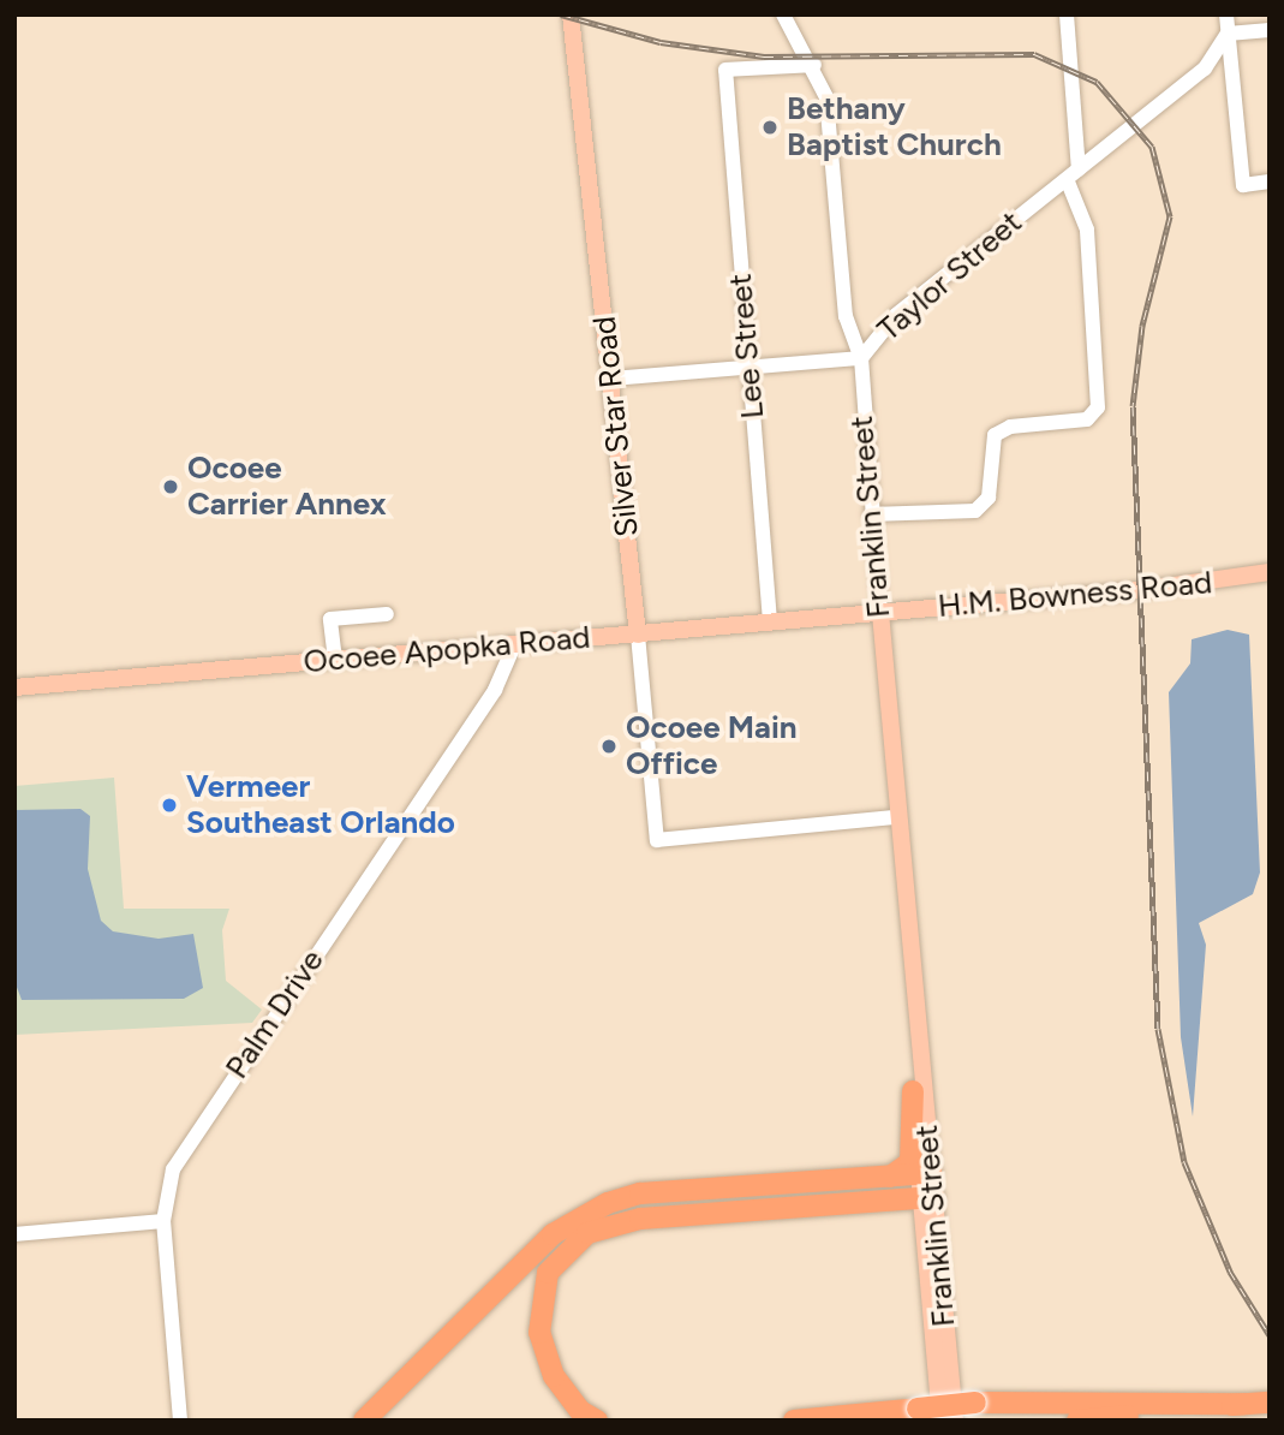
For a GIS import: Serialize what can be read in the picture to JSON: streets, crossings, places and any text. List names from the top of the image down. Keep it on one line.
{"streets":{"main road":["Silver Star Road","Franklin Street","H.M. Bowness Road","Ocoee Apopka Road"],"street":["Taylor Street","Lee Street","Palm Drive"]},"crossings":[["Taylor Street","Lee Street"],["Taylor Street","Silver Star Road"],["Taylor Street","Franklin Street"],["Lee Street","Franklin Street"],["Lee Street","Ocoee Apopka Road"],["Silver Star Road","Franklin Street"],["Silver Star Road","Ocoee Apopka Road"],["Franklin Street","H.M. Bowness Road"],["Franklin Street","Ocoee Apopka Road"],["H.M. Bowness Road","Ocoee Apopka Road"],["Ocoee Apopka Road","Palm Drive"]],"places":["Bethany Baptist Church","Ocoee Carrier Annex","Ocoee Main Office","Vermeer Southeast Orlando"]}
